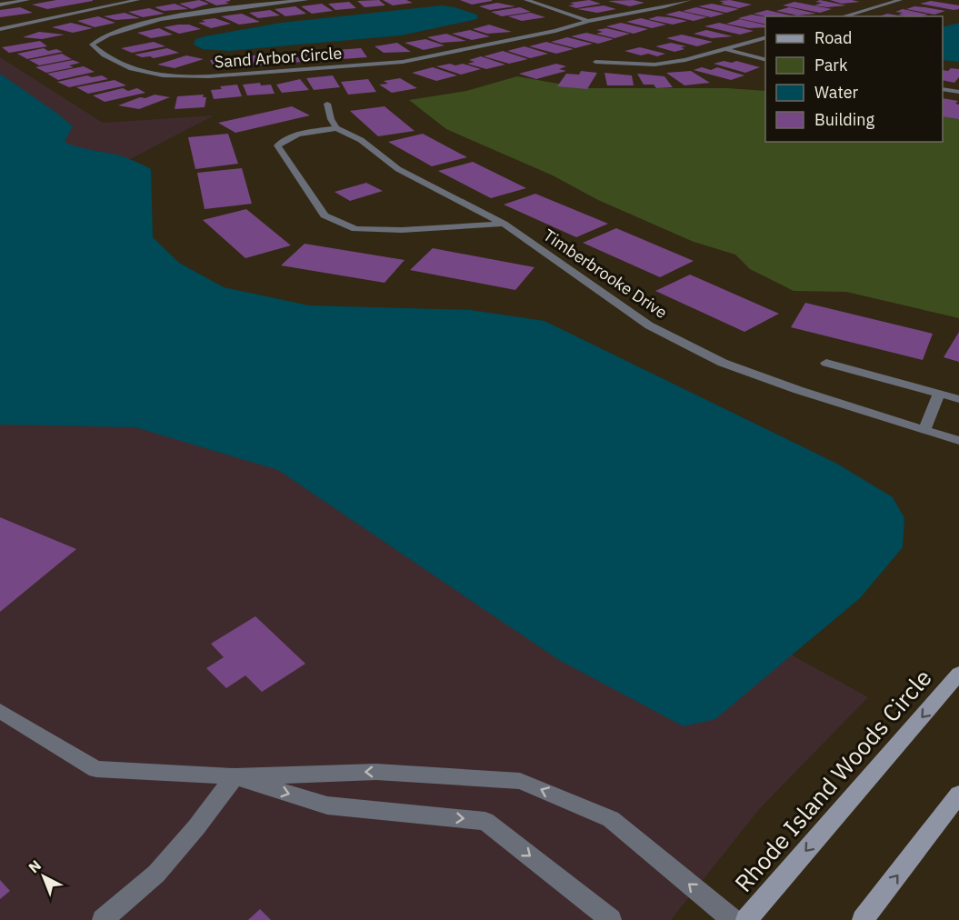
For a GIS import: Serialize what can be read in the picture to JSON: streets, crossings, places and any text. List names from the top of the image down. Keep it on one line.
{"streets":{"street":["Sand Arbor Circle","Timberbrooke Drive","Rhode Island Woods Circle"]},"legend":["Road","Park","Water","Building"],"north":"top left"}
